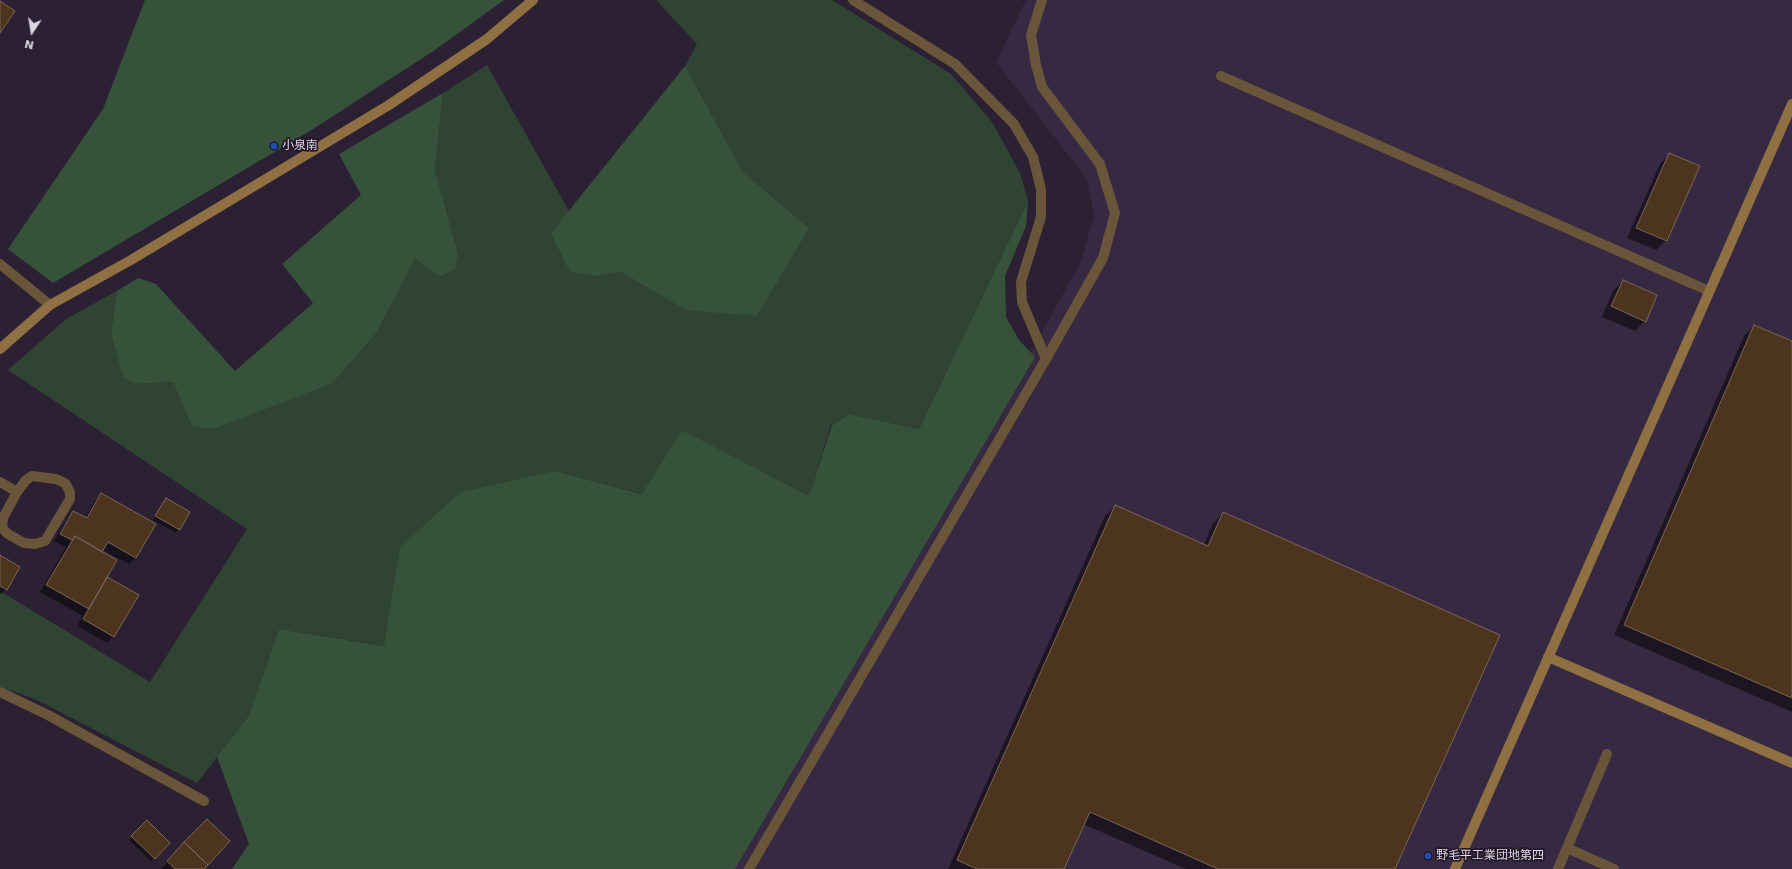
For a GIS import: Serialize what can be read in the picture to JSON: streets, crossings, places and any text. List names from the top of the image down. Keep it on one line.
{"places":["小泉南","野毛平工業団地第四"],"north":"bottom"}
